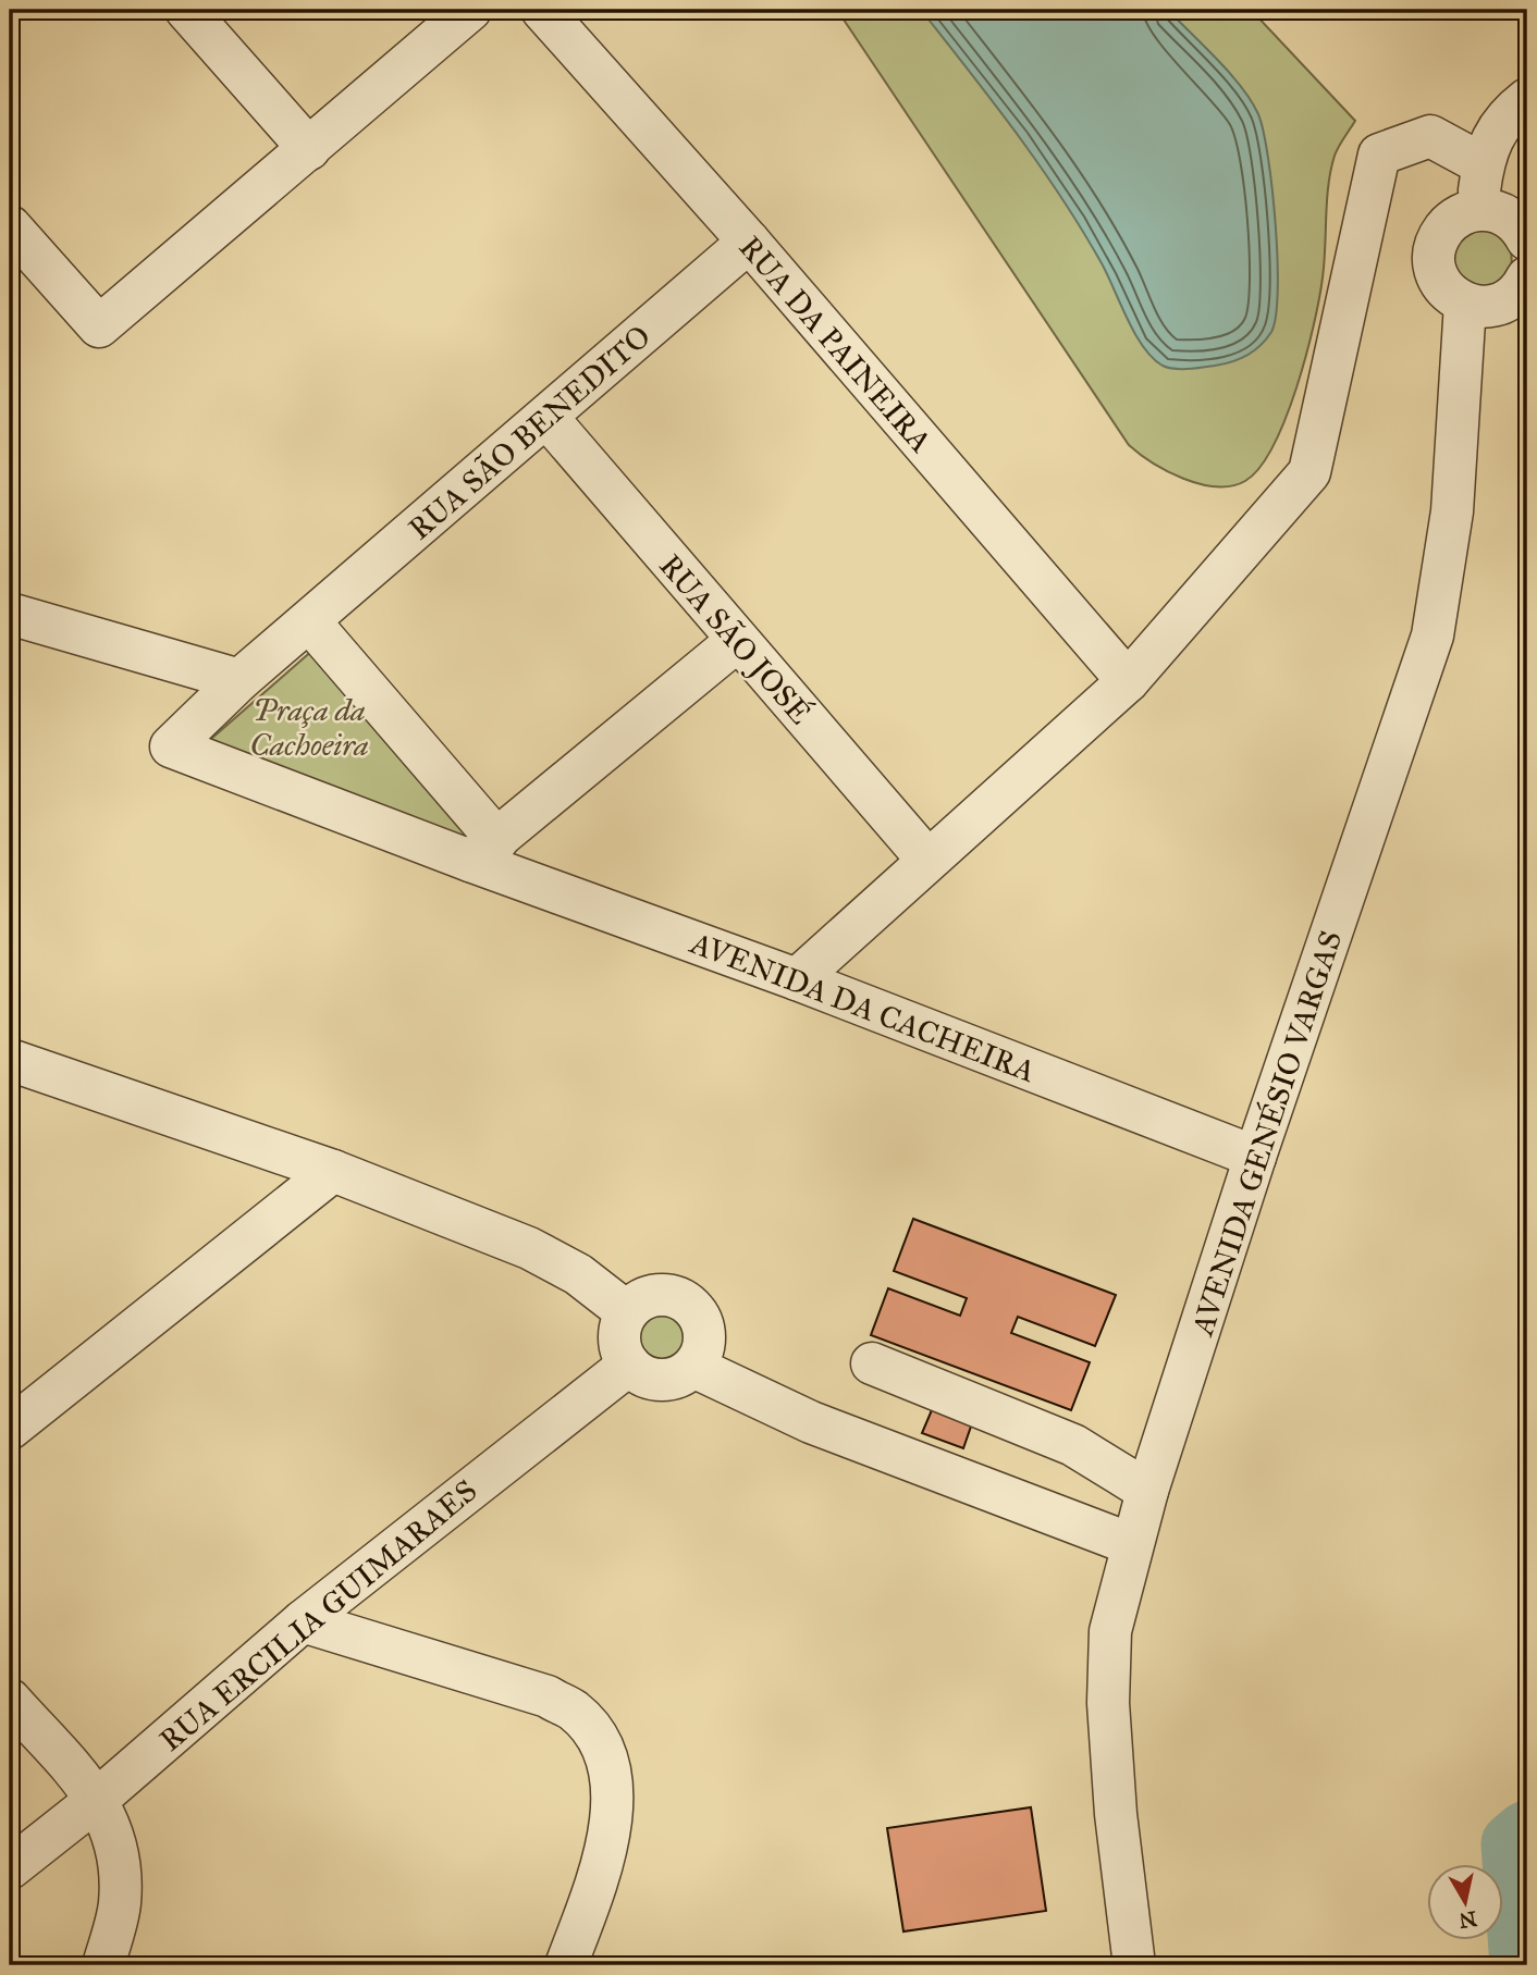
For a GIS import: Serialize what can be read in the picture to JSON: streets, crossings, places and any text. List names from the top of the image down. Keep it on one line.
{"streets":{"street":["RUA DA PAINEIRA","RUA SÃO BENEDITO","RUA SÃO JOSÉ","AVENIDA DA CACHEIRA","AVENIDA GENÉSIO VARGAS","RUA ERCILIA GUIMARAES"]},"crossings":[["RUA DA PAINEIRA","RUA SÃO BENEDITO"],["RUA SÃO BENEDITO","RUA SÃO JOSÉ"],["AVENIDA DA CACHEIRA","AVENIDA GENÉSIO VARGAS"]],"parks":["Praça da Cachoeira"],"north":"bottom"}
